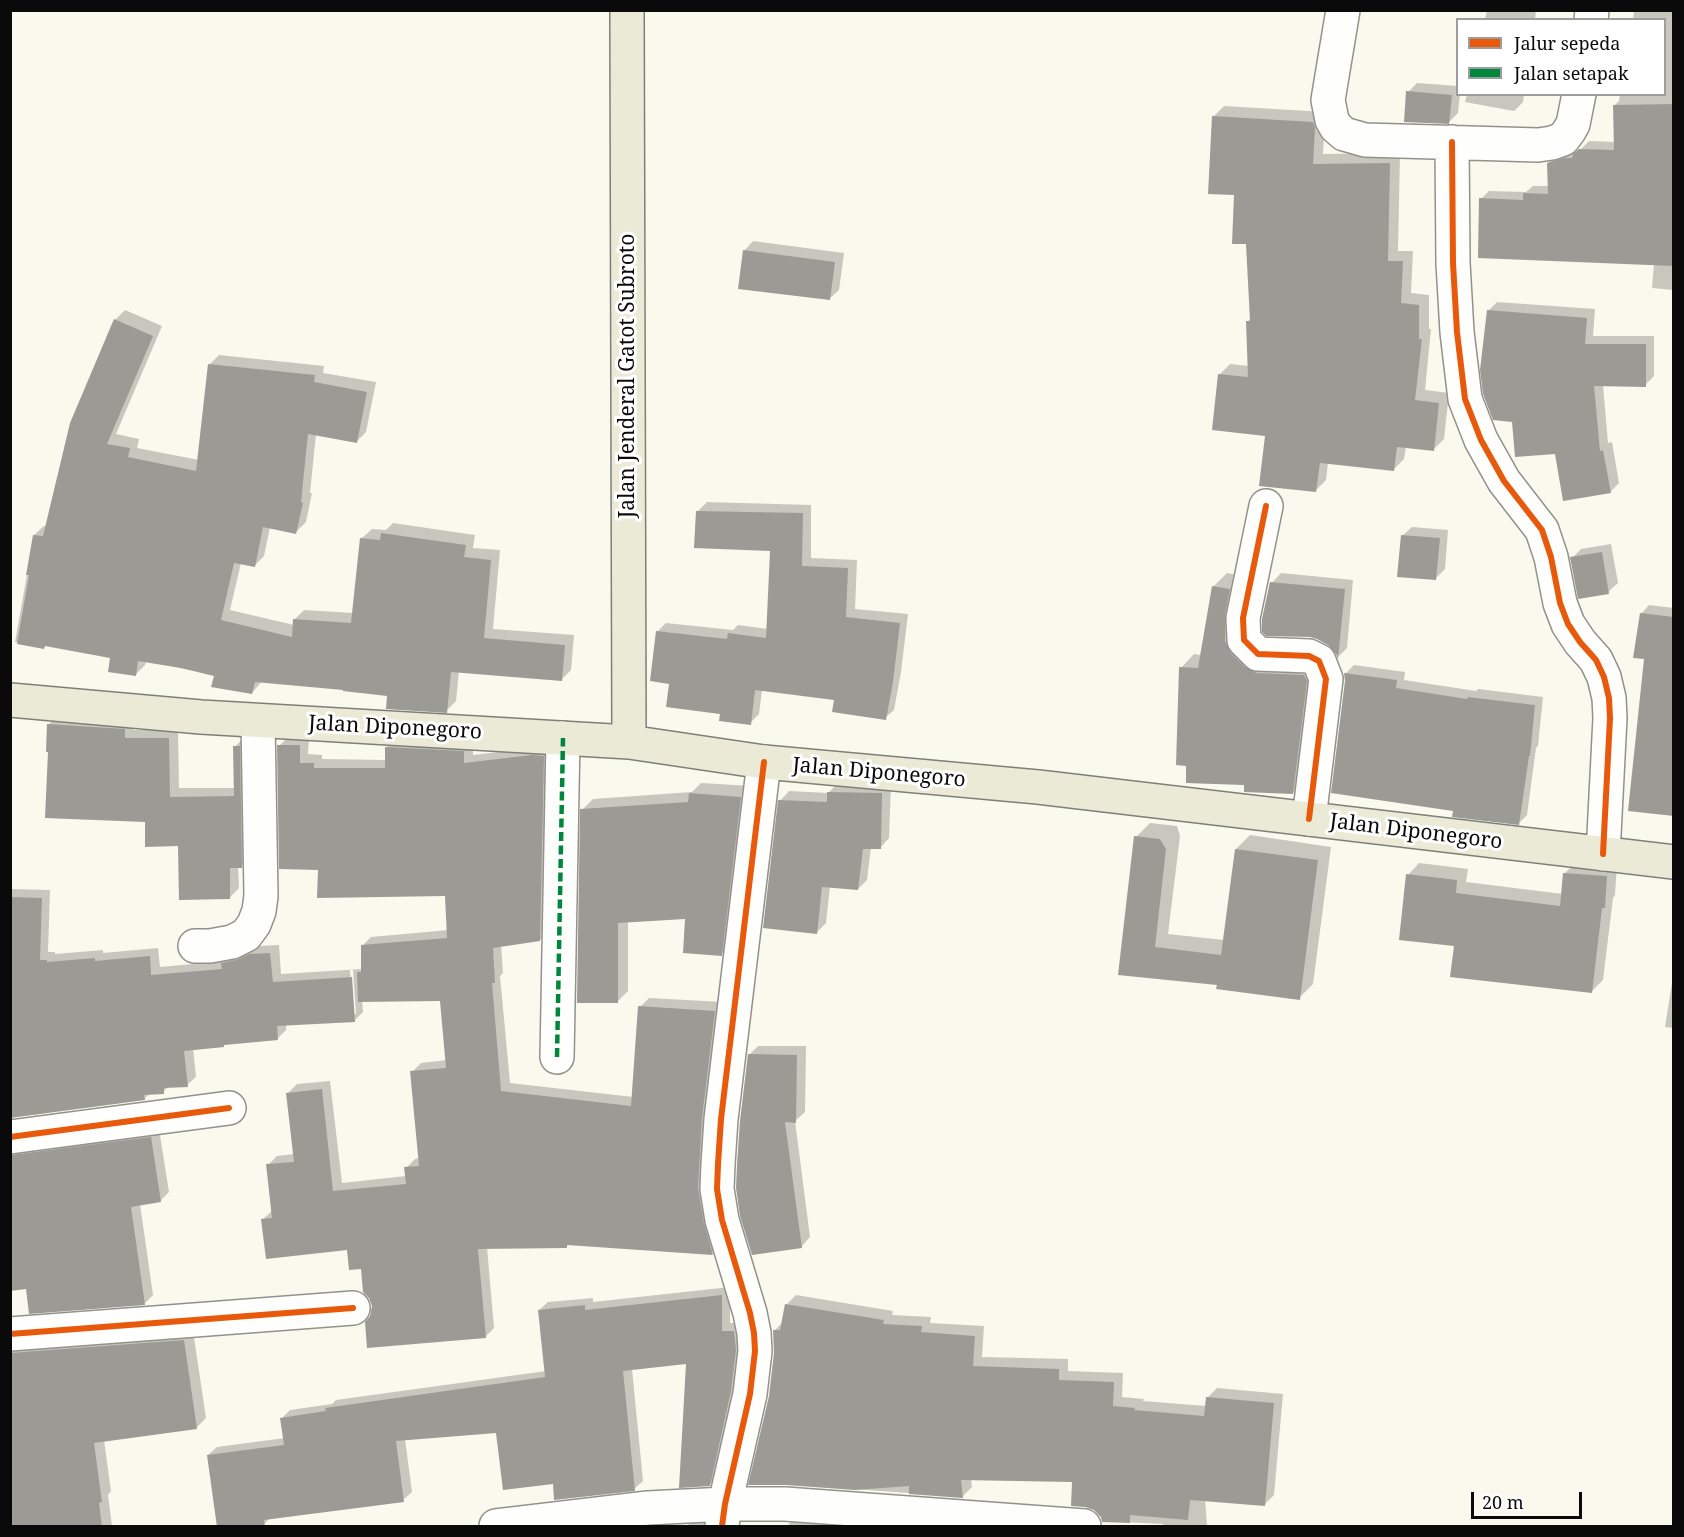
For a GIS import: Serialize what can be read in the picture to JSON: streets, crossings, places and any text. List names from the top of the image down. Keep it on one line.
{"streets":{"main road":["Jalan Jenderal Gatot Subroto","Jalan Diponegoro"]},"crossings":[["Jalan Jenderal Gatot Subroto","Jalan Diponegoro"]],"legend":["Jalur sepeda","Jalan setapak"],"scale_bar":"20 m"}
